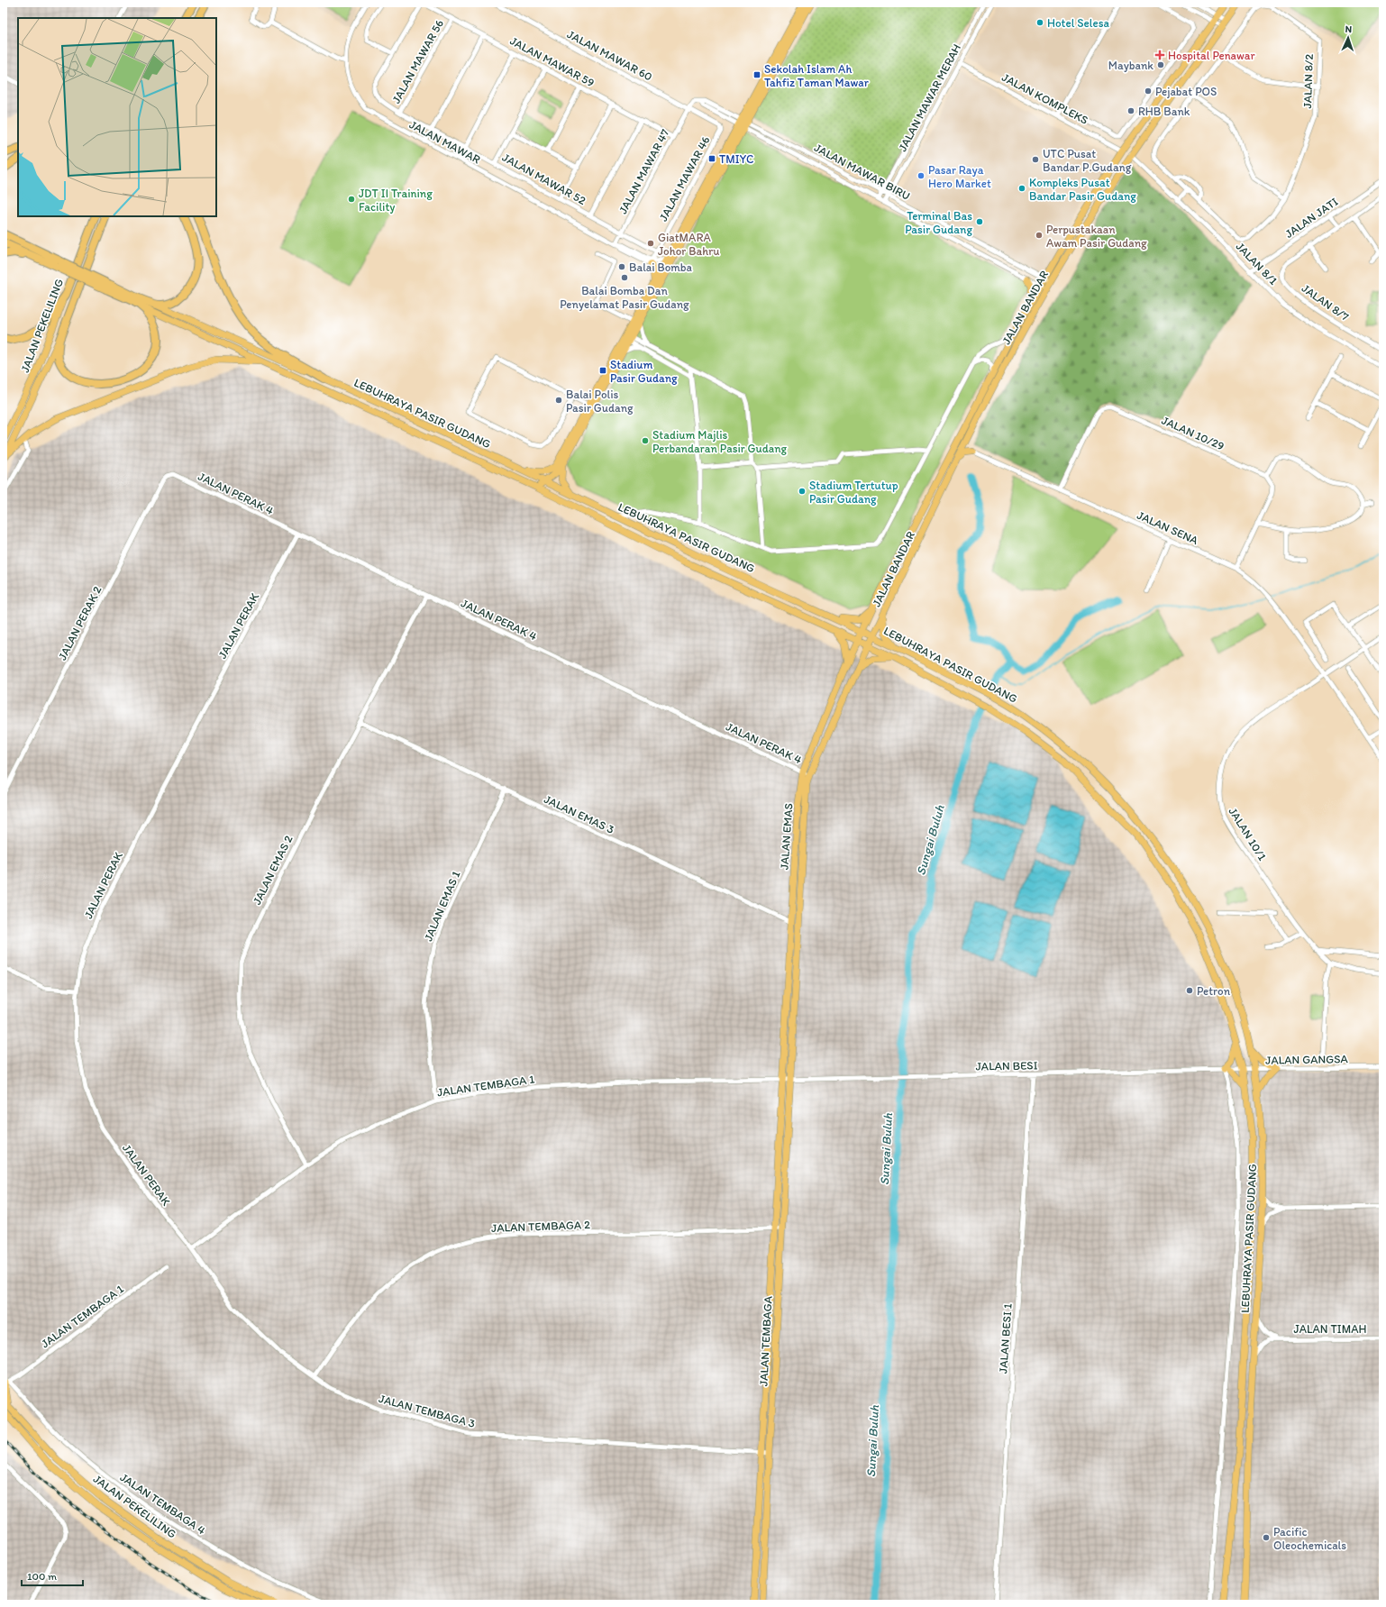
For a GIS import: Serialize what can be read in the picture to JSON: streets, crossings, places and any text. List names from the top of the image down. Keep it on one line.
{"streets":{"highway":["JALAN PEKELILING","LEBUHRAYA PASIR GUDANG"],"main road":["JALAN BANDAR","JALAN EMAS","JALAN TEMBAGA"],"street":["JALAN MAWAR 60","JALAN MAWAR 56","JALAN MAWAR 59","JALAN 8/2","JALAN MAWAR MERAH","JALAN KOMPLEKS","JALAN MAWAR","JALAN MAWAR 47","JALAN MAWAR BIRU","JALAN MAWAR 52","JALAN MAWAR 46","JALAN JATI","JALAN 8/1","JALAN 8/7","JALAN 10/29","JALAN PERAK 4","JALAN SENA","JALAN PERAK 2","JALAN PERAK","JALAN EMAS 3","JALAN 10/1","JALAN EMAS 2","JALAN EMAS 1","JALAN GANGSA","JALAN BESI","JALAN TEMBAGA 1","JALAN TEMBAGA 2","JALAN TIMAH","JALAN BESI 1","JALAN TEMBAGA 3","JALAN TEMBAGA 4"]},"crossings":[["JALAN MAWAR 60","JALAN MAWAR 47"],["JALAN MAWAR 60","JALAN MAWAR 46"],["JALAN MAWAR 56","JALAN MAWAR 59"],["JALAN MAWAR 56","JALAN MAWAR 52"],["JALAN MAWAR 59","JALAN MAWAR 47"],["JALAN MAWAR MERAH","JALAN KOMPLEKS"],["JALAN MAWAR MERAH","JALAN MAWAR BIRU"],["JALAN KOMPLEKS","JALAN BANDAR"],["JALAN MAWAR","JALAN MAWAR 47"],["JALAN MAWAR","JALAN MAWAR 46"],["JALAN MAWAR 47","JALAN MAWAR 52"],["JALAN MAWAR BIRU","JALAN BANDAR"],["JALAN MAWAR 52","JALAN MAWAR 46"],["JALAN JATI","JALAN 8/1"],["JALAN 8/1","JALAN BANDAR"],["JALAN BANDAR","LEBUHRAYA PASIR GUDANG"],["JALAN BANDAR","JALAN SENA"],["JALAN BANDAR","JALAN EMAS"],["LEBUHRAYA PASIR GUDANG","JALAN EMAS"],["LEBUHRAYA PASIR GUDANG","JALAN GANGSA"],["LEBUHRAYA PASIR GUDANG","JALAN TIMAH"],["JALAN 10/29","JALAN SENA"],["JALAN PERAK 4","JALAN PERAK 2"],["JALAN PERAK 4","JALAN PERAK"],["JALAN PERAK 4","JALAN EMAS"],["JALAN PERAK 4","JALAN EMAS 2"],["JALAN SENA","JALAN 10/1"],["JALAN PERAK","JALAN TEMBAGA 1"],["JALAN PERAK","JALAN TEMBAGA 3"],["JALAN EMAS 3","JALAN EMAS"],["JALAN EMAS 3","JALAN EMAS 2"],["JALAN EMAS 3","JALAN EMAS 1"],["JALAN EMAS","JALAN BESI"],["JALAN EMAS","JALAN TEMBAGA 1"],["JALAN EMAS","JALAN TEMBAGA"],["JALAN EMAS 2","JALAN TEMBAGA 1"],["JALAN EMAS 1","JALAN TEMBAGA 1"],["JALAN GANGSA","JALAN BESI"],["JALAN BESI","JALAN TEMBAGA 1"],["JALAN BESI","JALAN BESI 1"],["JALAN BESI","JALAN TEMBAGA"],["JALAN TEMBAGA 1","JALAN TEMBAGA"],["JALAN TEMBAGA 1","JALAN TEMBAGA 3"],["JALAN TEMBAGA 1","JALAN TEMBAGA 4"],["JALAN TEMBAGA 2","JALAN TEMBAGA"],["JALAN TEMBAGA 2","JALAN TEMBAGA 3"],["JALAN TEMBAGA","JALAN TEMBAGA 3"]],"water":["Sungai Buluh"],"places":{"other":["Hotel Selesa","Maybank","Pejabat POS","RHB Bank","UTC Pusat Bandar P.Gudang","Pasar Raya Hero Market","Kompleks Pusat Bandar Pasir Gudang","JDT II Training Facility","Terminal Bas Pasir Gudang","Perpustakaan Awam Pasir Gudang","GiatMARA Johor Bahru","Balai Bomba","Balai Bomba Dan Penyelamat Pasir Gudang","Balai Polis Pasir Gudang","Stadium Majlis Perbandaran Pasir Gudang","Stadium Tertutup Pasir Gudang","Petron","Pacific Oleochemicals"],"health":["Hospital Penawar"],"transit":["Sekolah Islam Ah Tahfiz Taman Mawar","TMIYC","Stadium Pasir Gudang"]},"scale_bar":"100 m","north":"top"}
